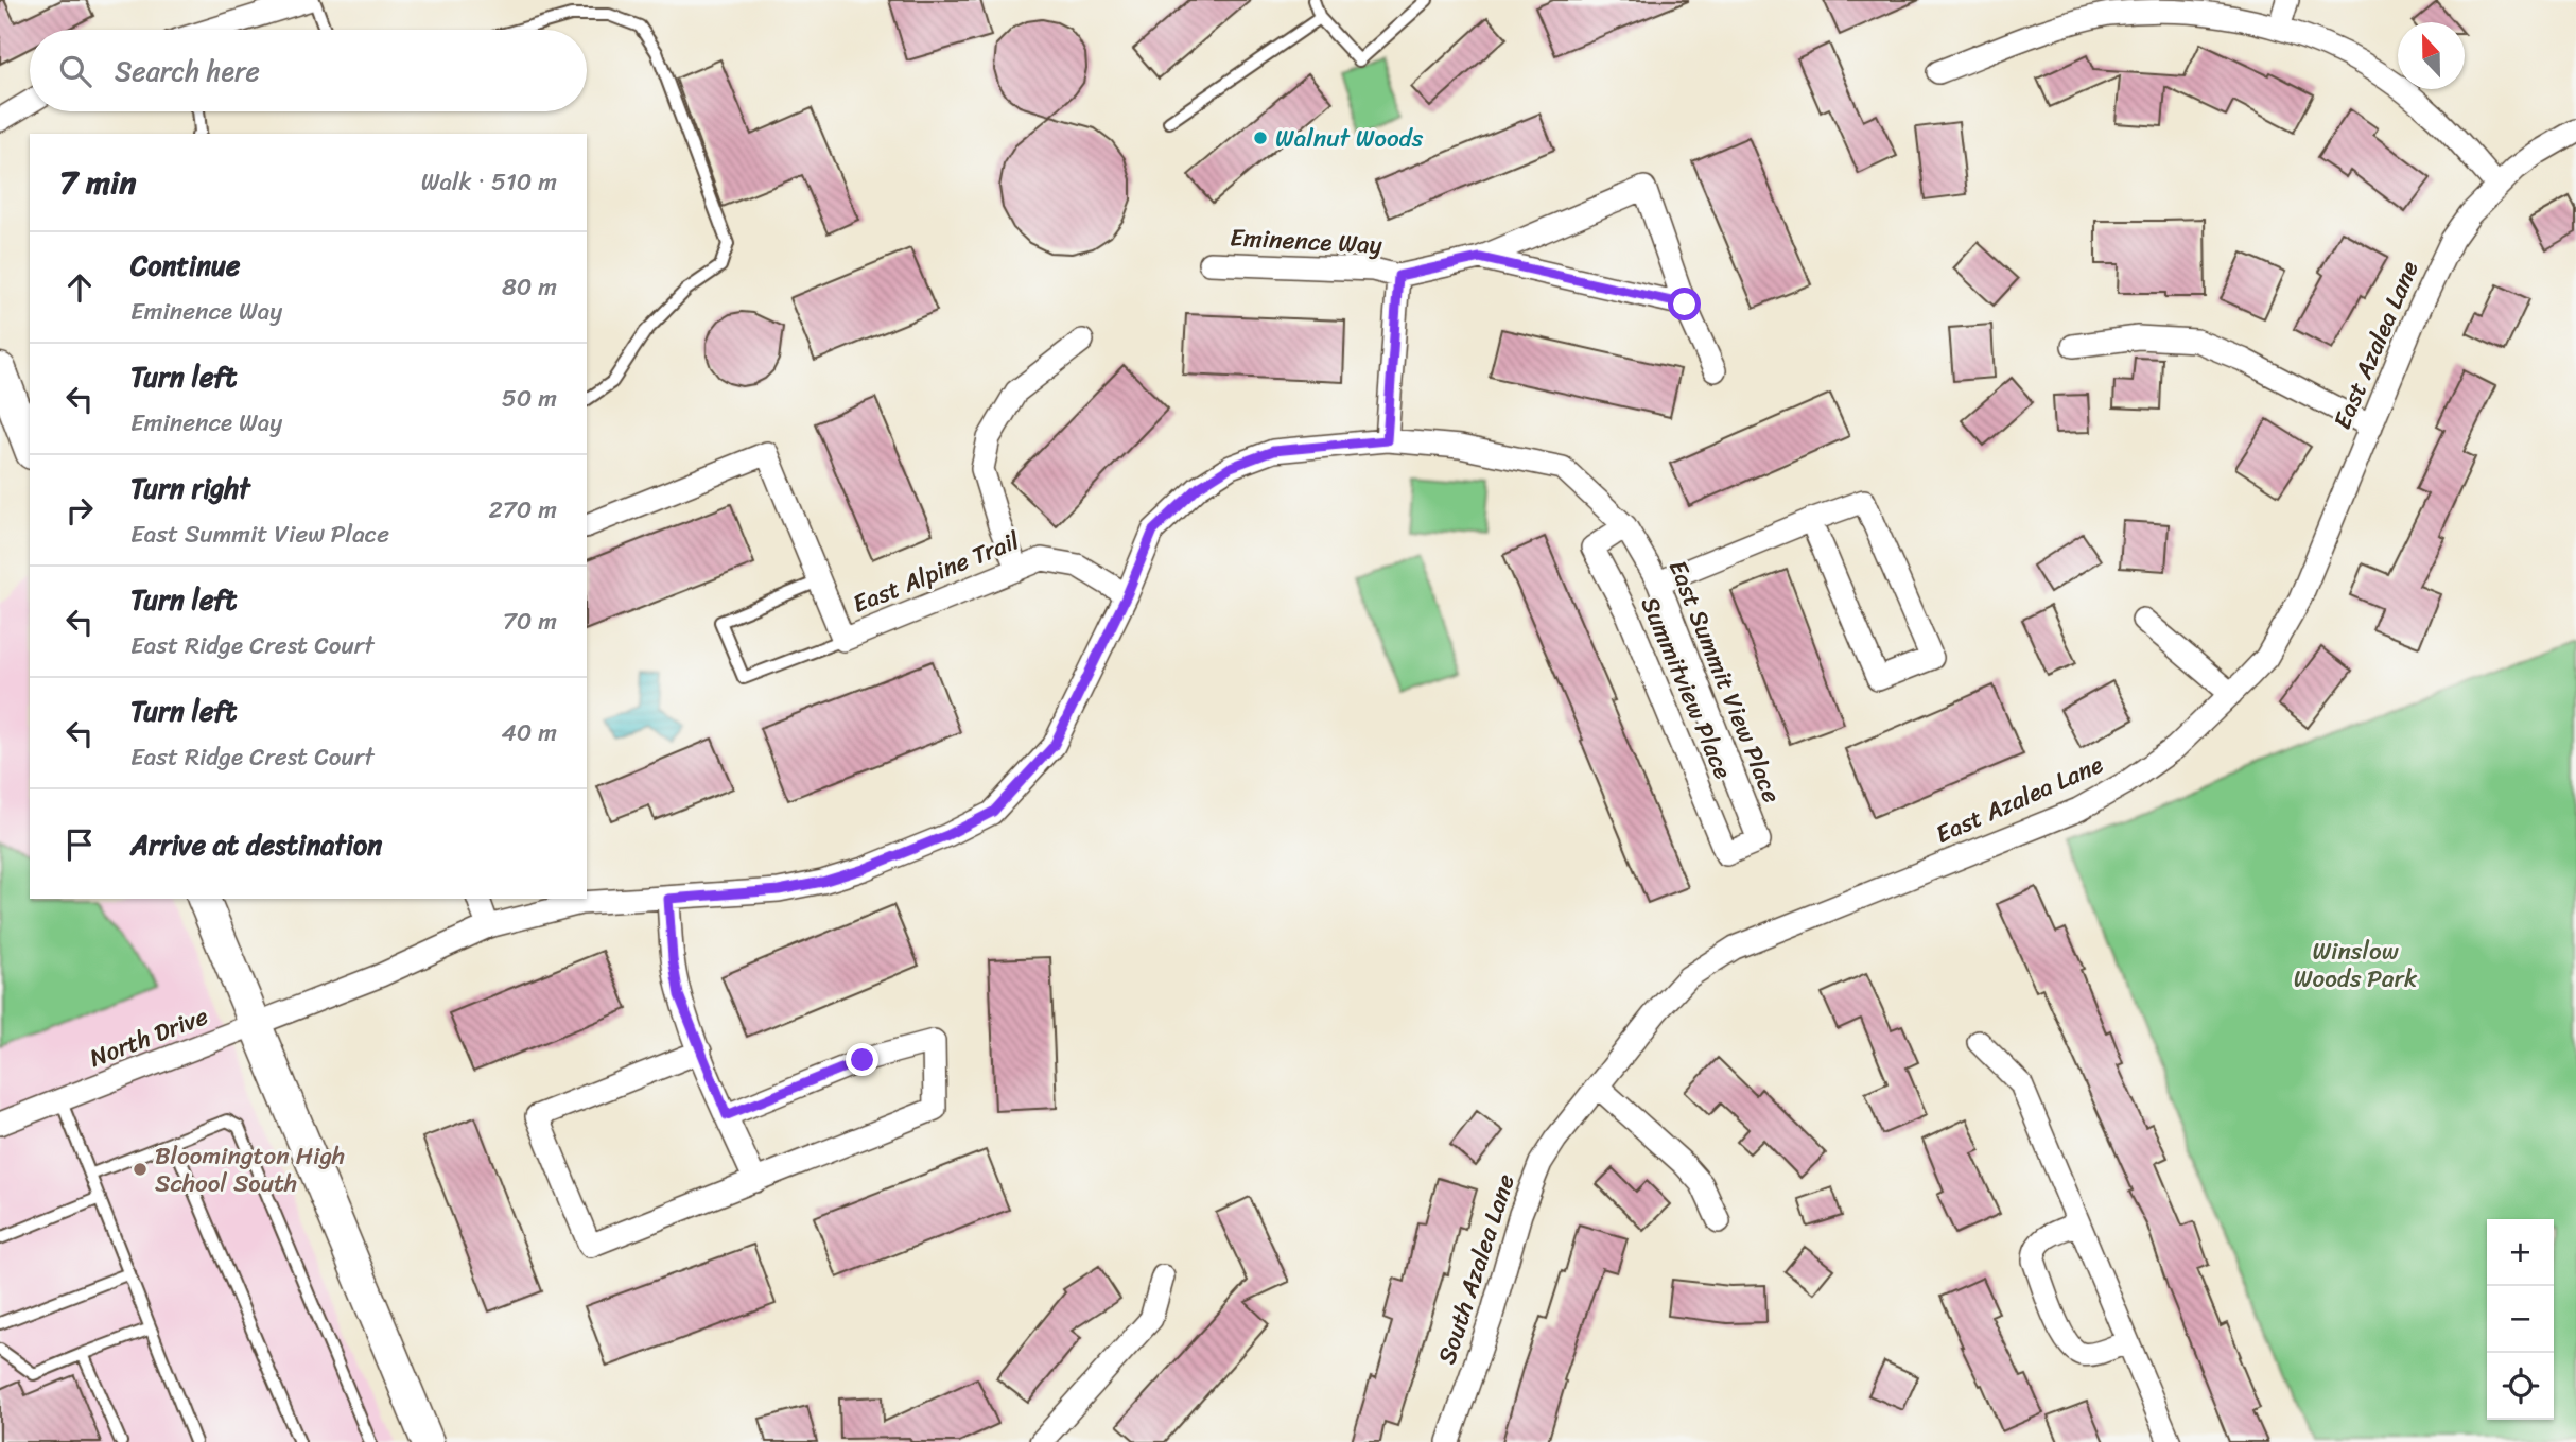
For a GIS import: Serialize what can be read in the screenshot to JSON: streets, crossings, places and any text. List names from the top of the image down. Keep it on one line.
{"streets":{"street":["Eminence Way","East Azalea Lane","East Alpine Trail","East Summit View Place","Summitview Place","North Drive","South Azalea Lane"]},"crossings":[["Eminence Way","East Summit View Place"],["East Azalea Lane","South Azalea Lane"],["East Alpine Trail","East Summit View Place"],["East Summit View Place","Summitview Place"],["East Summit View Place","North Drive"]],"parks":["Winslow Woods Park"],"places":["Walnut Woods","Bloomington High School South"],"north":"top","page":{"search":"Search here","heading":["7 min","Walk · 510 m"],"list":[["Continue","Eminence Way","80 m"],["Turn left","Eminence Way","50 m"],["Turn right","East Summit View Place","270 m"],["Turn left","East Ridge Crest Court","70 m"],["Turn left","East Ridge Crest Court","40 m"],"Arrive at destination"],"map_buttons":["+","−"]}}
